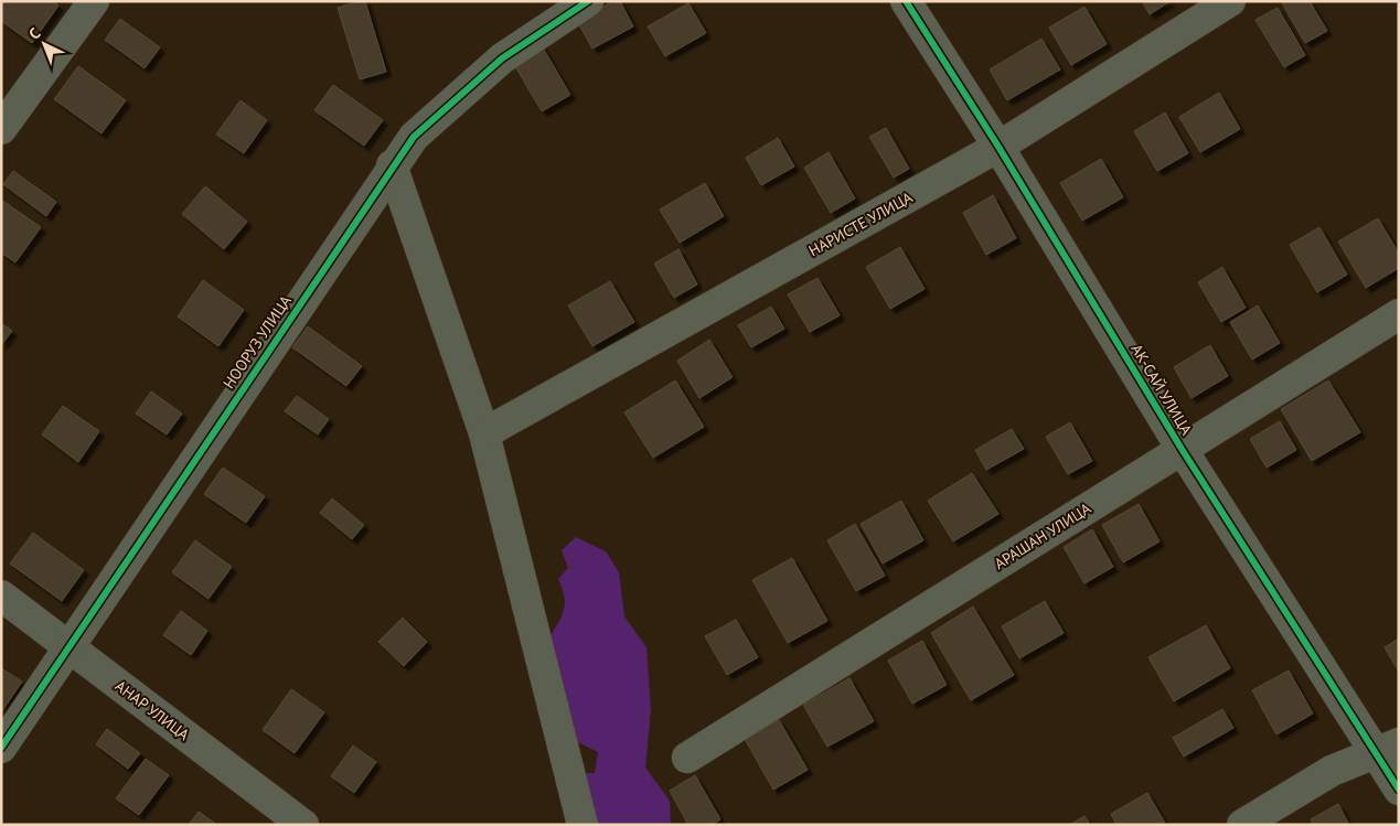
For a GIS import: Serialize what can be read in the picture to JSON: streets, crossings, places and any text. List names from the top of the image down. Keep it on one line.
{"streets":{"street":["НАРИСТЕ УЛИЦА","НООРУЗ УЛИЦА","АК-САЙ УЛИЦА","АРАШАН УЛИЦА","АНАР УЛИЦА"]},"crossings":[["НАРИСТЕ УЛИЦА","АК-САЙ УЛИЦА"],["НООРУЗ УЛИЦА","АНАР УЛИЦА"],["АК-САЙ УЛИЦА","АРАШАН УЛИЦА"]],"north":"top left"}
